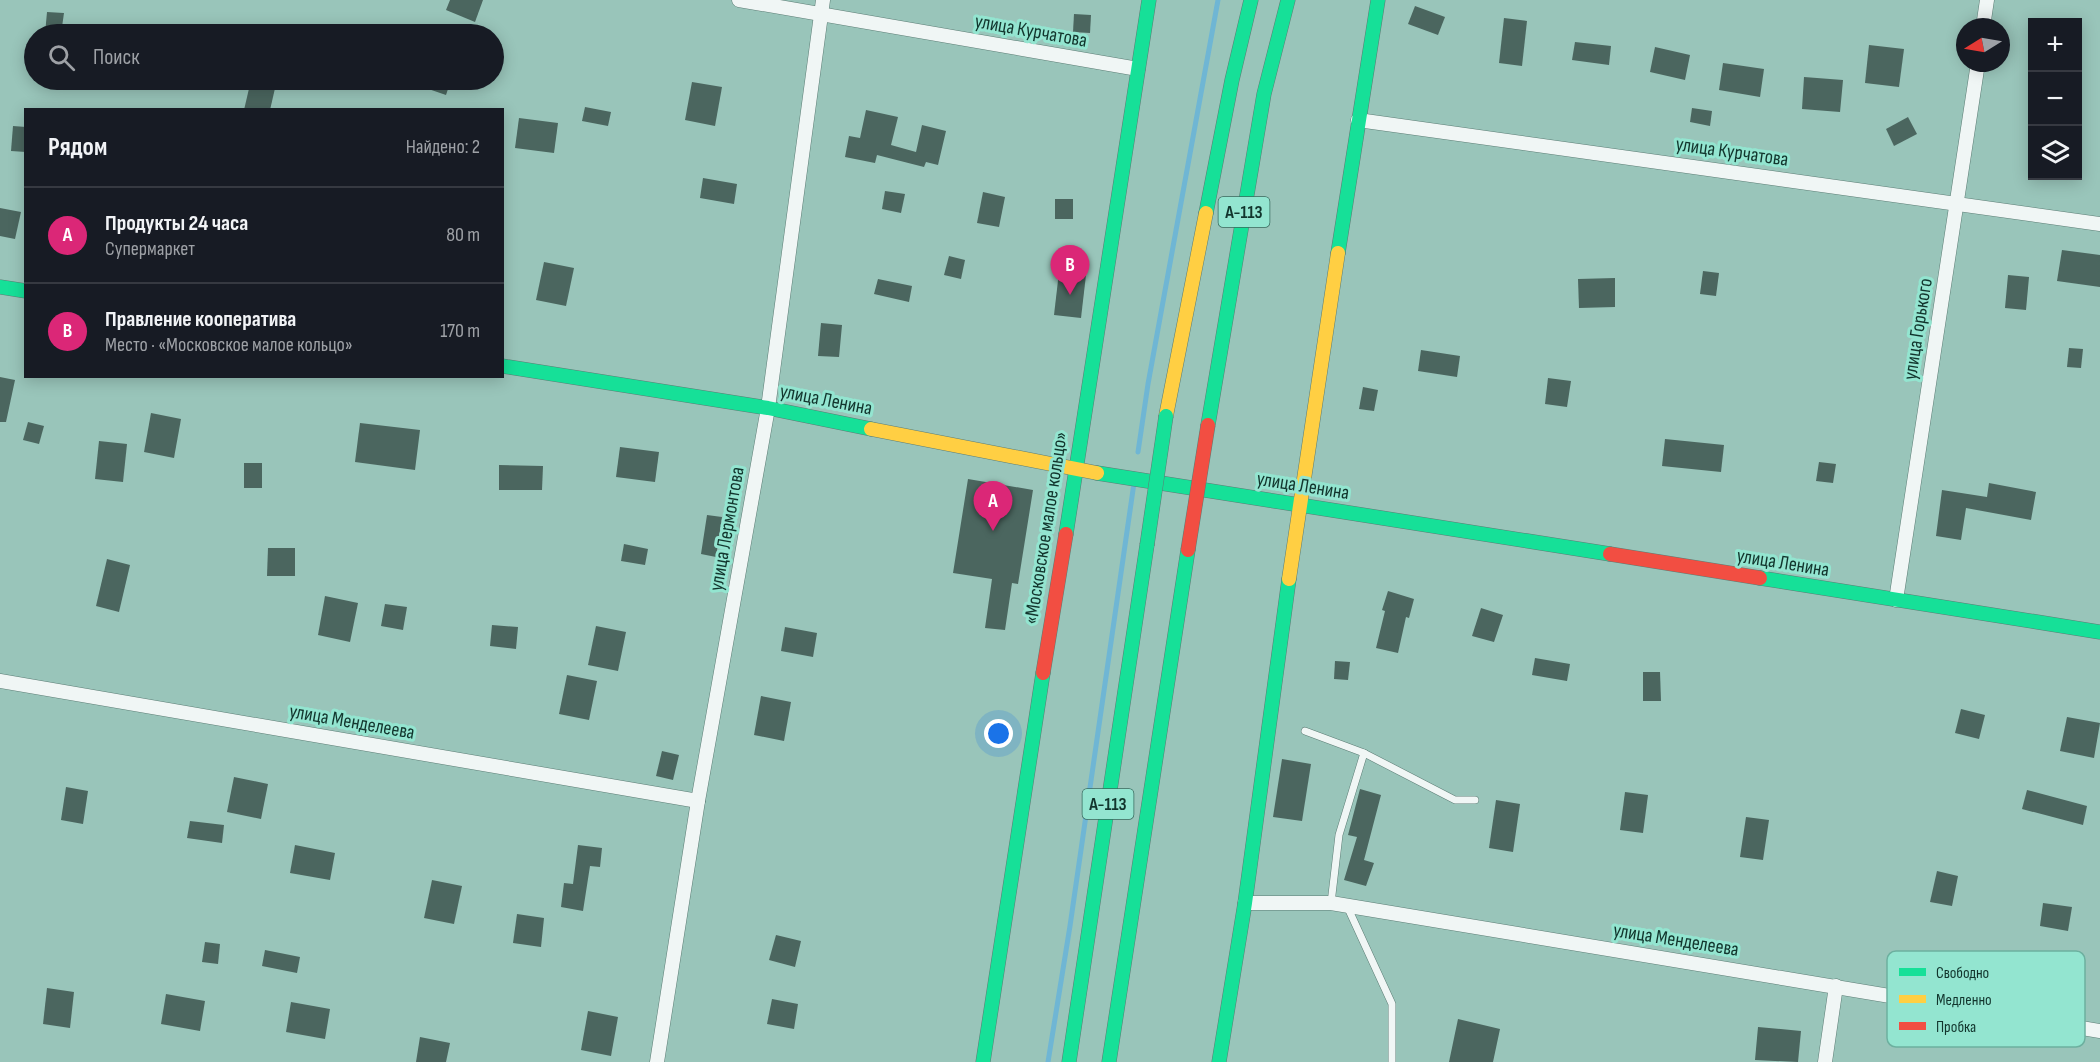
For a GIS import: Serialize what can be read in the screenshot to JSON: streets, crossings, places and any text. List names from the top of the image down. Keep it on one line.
{"streets":{"main road":["А-113","улица Ленина","«Московское малое кольцо»"],"street":["улица Курчатова","улица Горького","улица Лермонтова","улица Менделеева"]},"crossings":[["улица Курчатова","улица Горького"],["улица Курчатова","«Московское малое кольцо»"],["улица Курчатова","улица Лермонтова"],["улица Горького","улица Ленина"],["улица Ленина","«Московское малое кольцо»"],["улица Ленина","улица Лермонтова"],["улица Лермонтова","улица Менделеева"]],"legend":["Свободно","Медленно","Пробка"],"north":"left","page":{"map_buttons":["+","−"],"search":"Поиск","heading":["Рядом","Найдено: 2"],"list":[{"mark":"A","name":"Продукты 24 часа","note":"Супермаркет","value":"80 m"},{"mark":"B","name":"Правление кооператива","note":"Место · «Московское малое кольцо»","value":"170 m"}],"pins":["B","A"]}}
